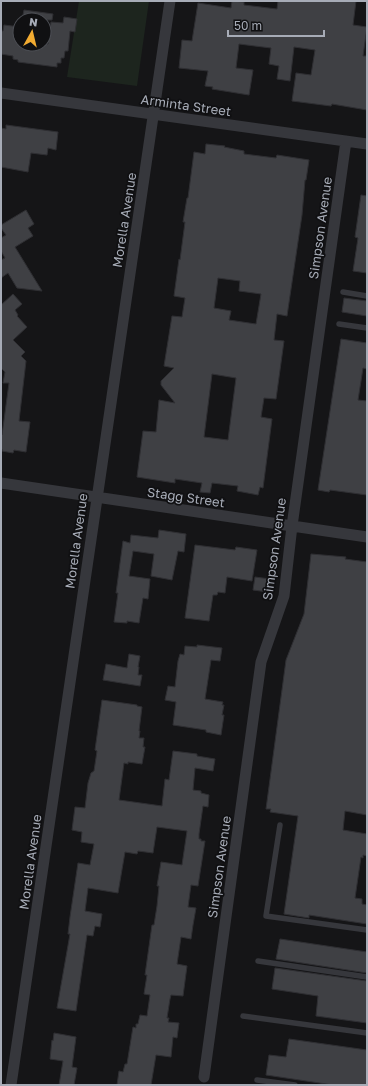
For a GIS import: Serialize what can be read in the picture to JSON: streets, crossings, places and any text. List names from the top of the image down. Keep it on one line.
{"streets":{"street":["Arminta Street","Morella Avenue","Simpson Avenue","Stagg Street"]},"crossings":[["Arminta Street","Morella Avenue"],["Arminta Street","Simpson Avenue"],["Morella Avenue","Stagg Street"],["Simpson Avenue","Stagg Street"]],"scale_bar":"50 m","north":"top"}
